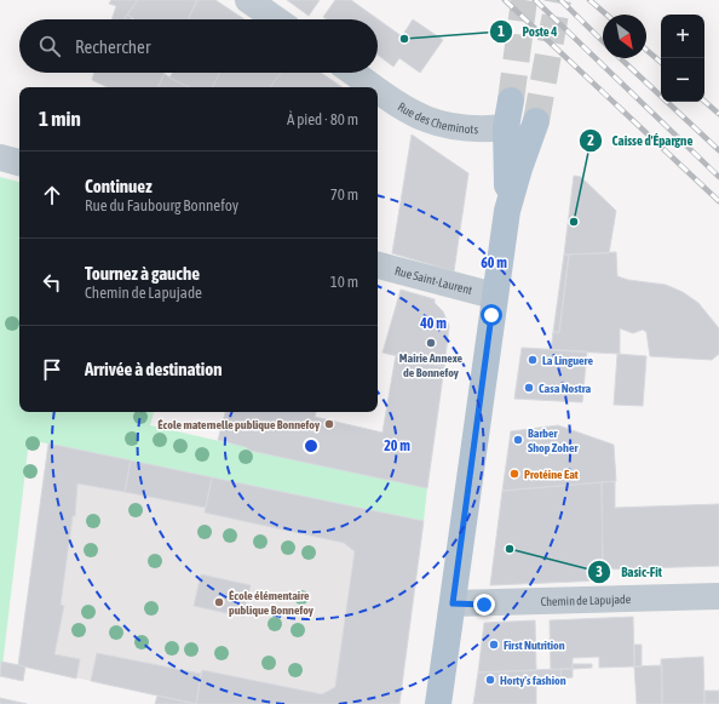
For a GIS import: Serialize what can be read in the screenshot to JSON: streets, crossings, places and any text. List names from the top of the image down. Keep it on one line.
{"streets":{"street":["Rue des Cheminots","Rue Saint-Laurent","Chemin de Lapujade"]},"places":["Poste 4","Caisse d'Épargne","Mairie Annexe de Bonnefoy","La Linguere","Casa Nostra","École maternelle publique Bonnefoy","Barber Shop Zoher","Protéine Eat","Basic-Fit","École élémentaire publique Bonnefoy","First Nutrition","Horty's fashion"],"north":"bottom right","page":{"map_buttons":["+","−"],"search":"Rechercher","heading":["1 min","À pied · 80 m"],"list":[["Continuez","Rue du Faubourg Bonnefoy","70 m"],["Tournez à gauche","Chemin de Lapujade","10 m"],"Arrivée à destination"]},"rings":["60 m","40 m","20 m"]}
